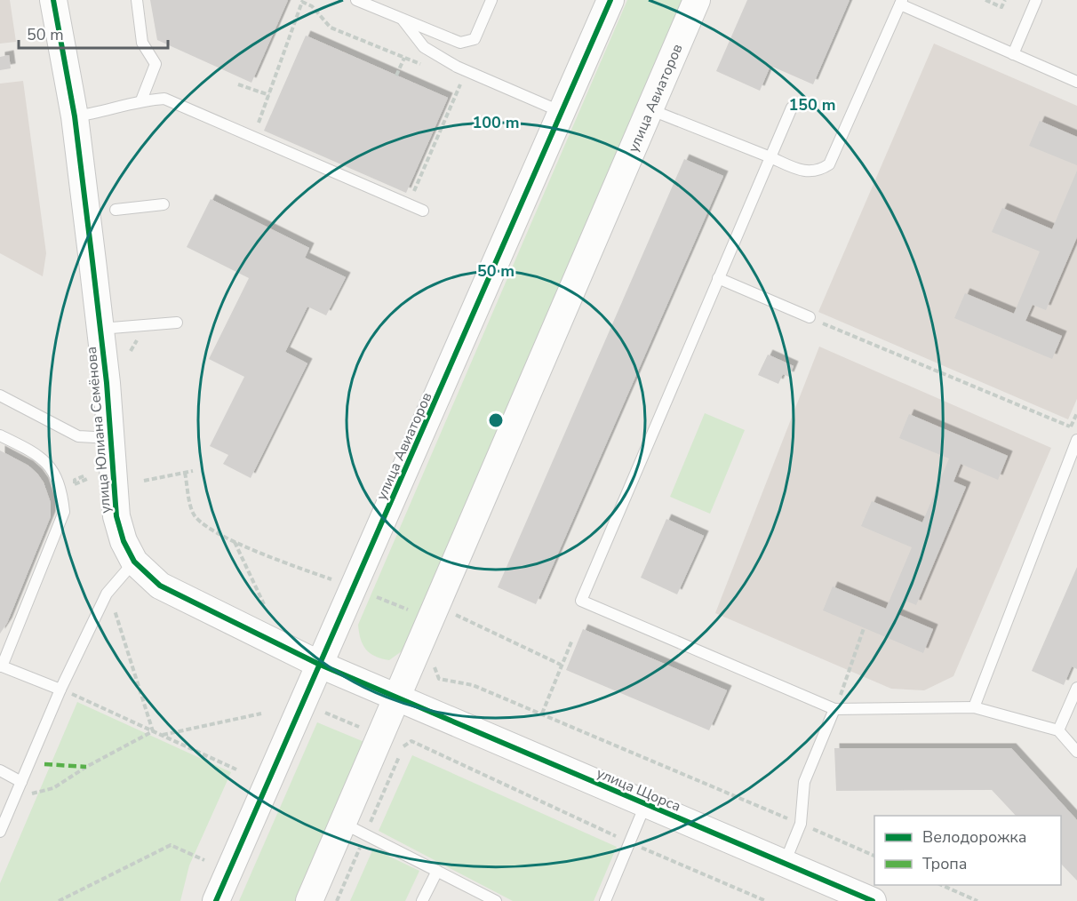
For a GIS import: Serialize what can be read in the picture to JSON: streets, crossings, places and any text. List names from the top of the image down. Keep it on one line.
{"streets":{"street":["улица Авиаторов","улица Юлиана Семёнова","улица Щорса"]},"crossings":[["улица Авиаторов","улица Юлиана Семёнова"],["улица Авиаторов","улица Щорса"],["улица Юлиана Семёнова","улица Щорса"]],"legend":["Велодорожка","Тропа"],"scale_bar":"50 m","rings":["150 m","100 m","50 m"]}
